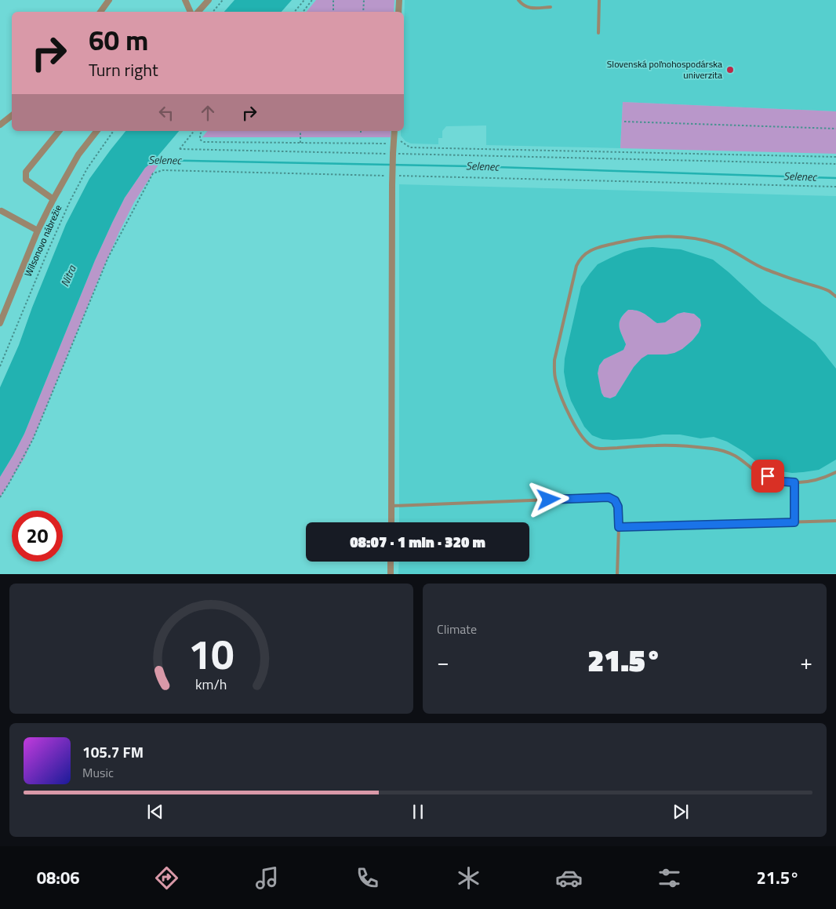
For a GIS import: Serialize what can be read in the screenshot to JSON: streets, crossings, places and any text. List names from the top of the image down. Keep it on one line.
{"streets":{"street":["Wilsonovo nábrežie"]},"water":["Selenec","Nitra"],"places":["Slovenská poľnohospodárska univerzita"],"page":{"turn":["60 m","Turn right"],"limit":"20","trip":"08:07 · 1 min · 320 m","tile":"Climate","heat":["−","21.5°","+"],"song":["105.7 FM","Music"],"tabs":["08:06","21.5°"],"gauge":["10","km/h"]}}
